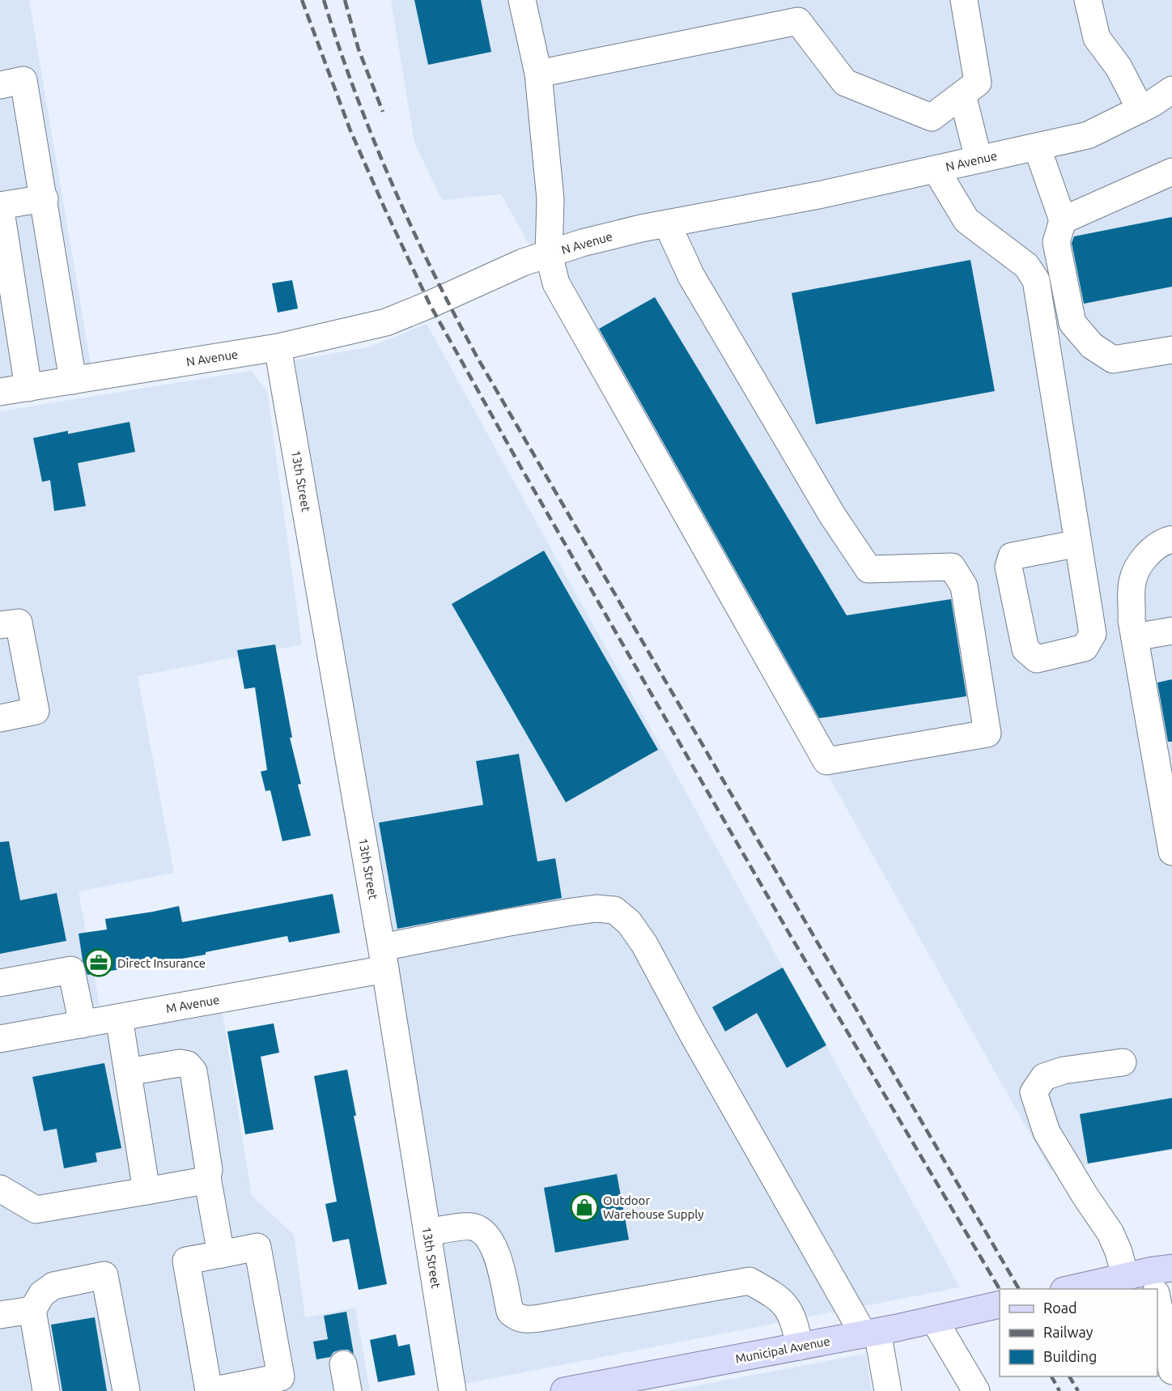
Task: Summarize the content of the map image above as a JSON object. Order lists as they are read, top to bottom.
{
  "streets": {
    "main road": ["Municipal Avenue"],
    "street": ["N Avenue", "13th Street", "M Avenue"]
  },
  "crossings": [
    ["N Avenue", "13th Street"],
    ["13th Street", "M Avenue"],
    ["M Avenue", "Municipal Avenue"]
  ],
  "places": {
    "office": ["Direct Insurance"],
    "shop": ["Outdoor Warehouse Supply"]
  },
  "legend": ["Road", "Railway", "Building"]
}
